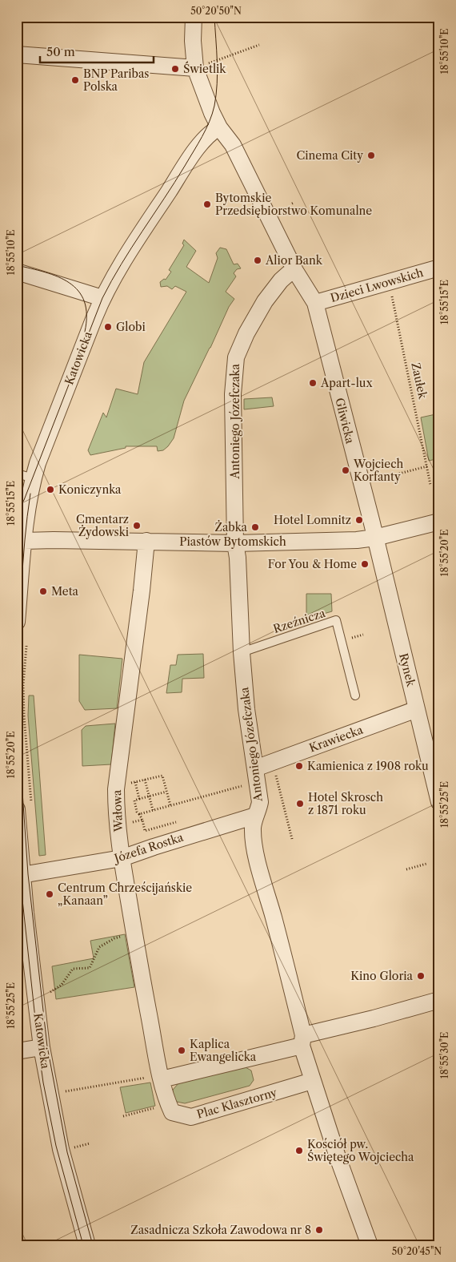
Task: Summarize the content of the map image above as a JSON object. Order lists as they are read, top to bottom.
{
  "streets": {
    "street": [
      "Dzieci Lwowskich",
      "Katowicka",
      "Gliwicka",
      "Antoniego Józefczaka",
      "Piastów Bytomskich",
      "Rynek",
      "Krawiecka",
      "Wałowa",
      "Józefa Rostka",
      "Plac Klasztorny"
    ],
    "lane": ["Rzeźnicza"],
    "path": ["Zaułek"]
  },
  "crossings": [
    ["Dzieci Lwowskich", "Zaułek"],
    ["Dzieci Lwowskich", "Gliwicka"],
    ["Katowicka", "Gliwicka"],
    ["Katowicka", "Piastów Bytomskich"],
    ["Katowicka", "Józefa Rostka"],
    ["Gliwicka", "Antoniego Józefczaka"],
    ["Gliwicka", "Piastów Bytomskich"],
    ["Gliwicka", "Rynek"],
    ["Antoniego Józefczaka", "Piastów Bytomskich"],
    ["Antoniego Józefczaka", "Rzeźnicza"],
    ["Antoniego Józefczaka", "Krawiecka"],
    ["Antoniego Józefczaka", "Józefa Rostka"],
    ["Antoniego Józefczaka", "Plac Klasztorny"],
    ["Piastów Bytomskich", "Rynek"],
    ["Piastów Bytomskich", "Wałowa"],
    ["Rynek", "Krawiecka"],
    ["Wałowa", "Józefa Rostka"],
    ["Wałowa", "Plac Klasztorny"]
  ],
  "places": [
    "Świetlik",
    "BNP Paribas Polska",
    "Cinema City",
    "Bytomskie Przedsiębiorstwo Komunalne",
    "Alior Bank",
    "Globi",
    "Apart-lux",
    "Wojciech Korfanty",
    "Koniczynka",
    "Hotel Lomnitz",
    "Cmentarz Żydowski",
    "Żabka",
    "For You & Home",
    "Meta",
    "Kamienica z 1908 roku",
    "Hotel Skrosch z 1871 roku",
    "Centrum Chrześcijańskie „Kanaan”",
    "Kino Gloria",
    "Kaplica Ewangelicka",
    "Kościół pw. Świętego Wojciecha",
    "Zasadnicza Szkoła Zawodowa nr 8"
  ],
  "scale_bar": "50 m",
  "coordinates": [
    "50°20'50\"N",
    "18°55'10\"E",
    "18°55'15\"E",
    "18°55'20\"E",
    "18°55'25\"E",
    "18°55'30\"E",
    "50°20'45\"N"
  ]
}
